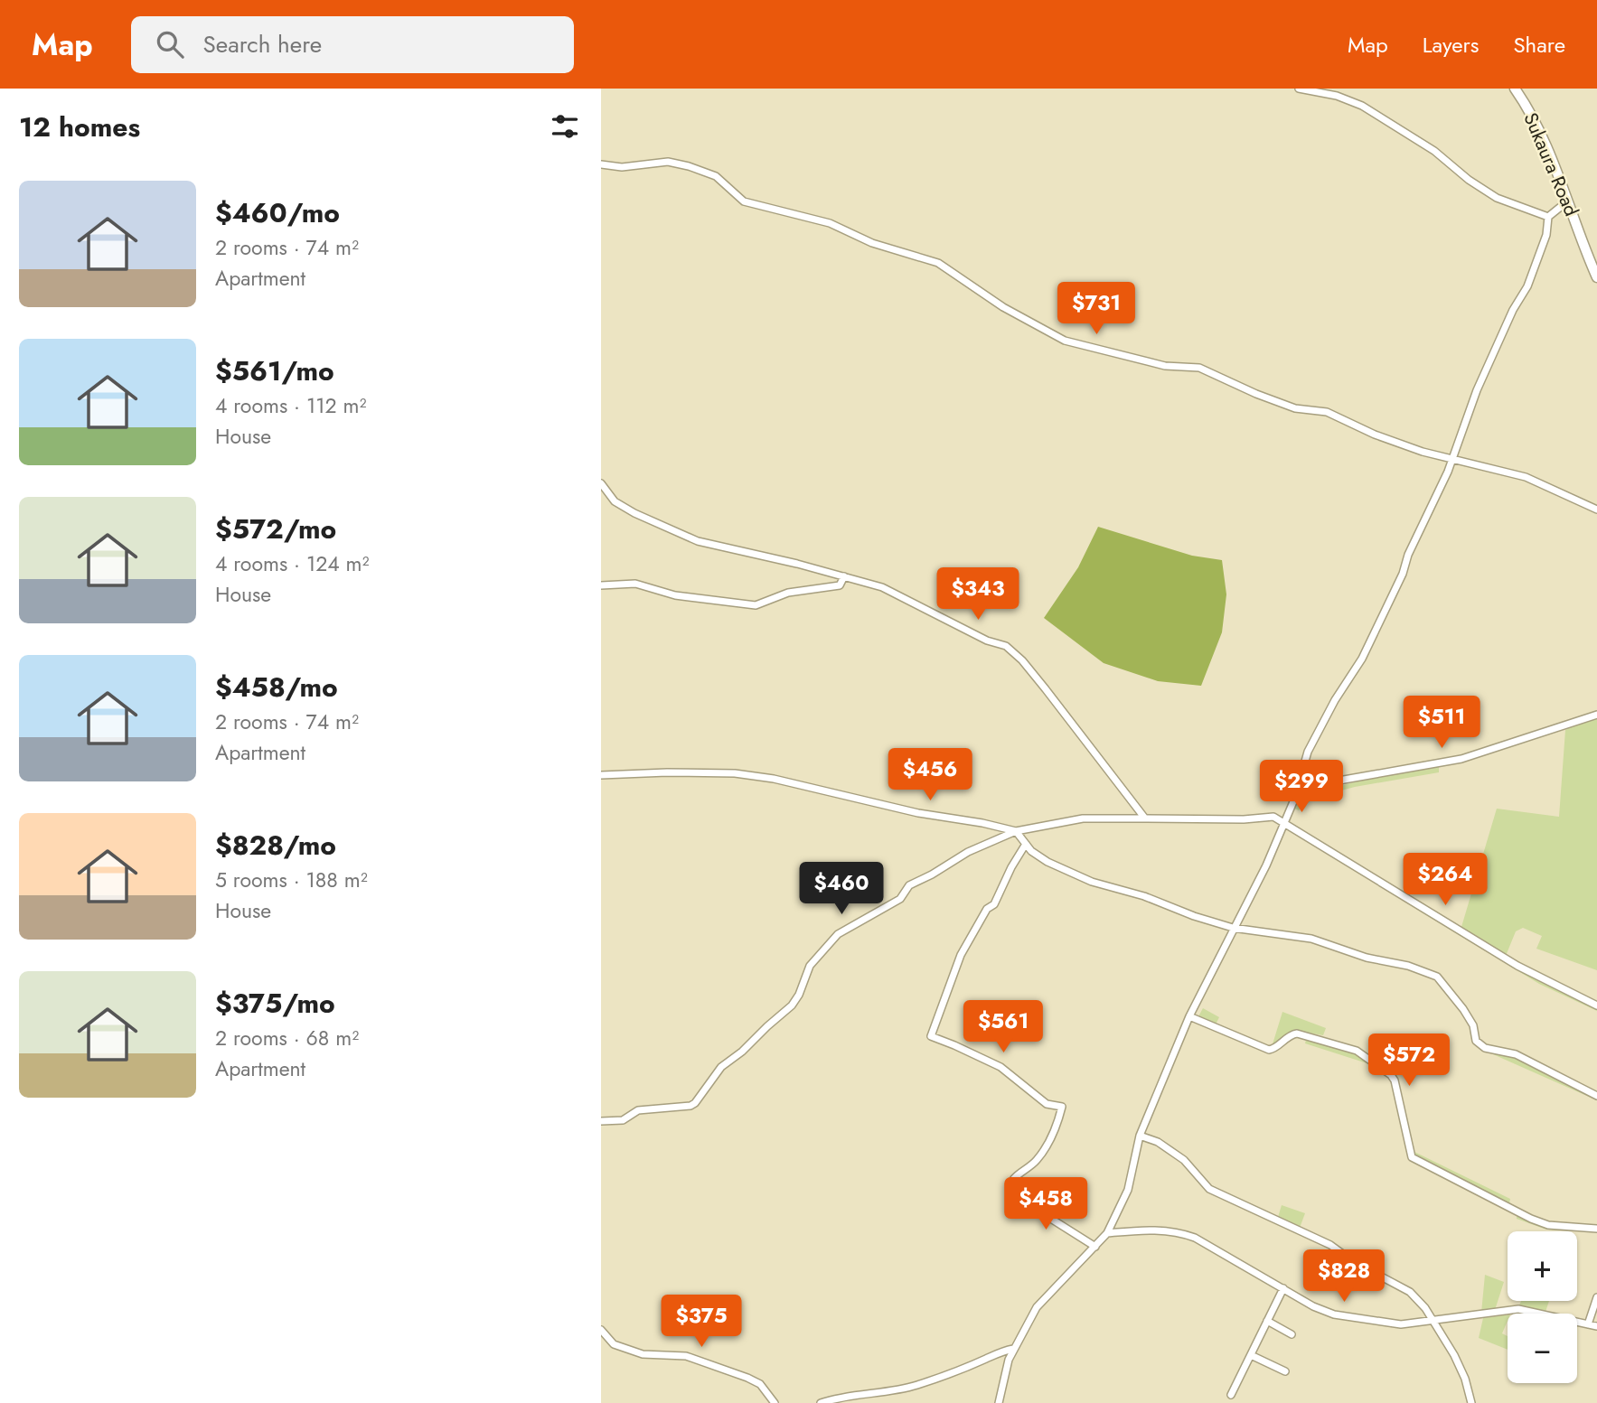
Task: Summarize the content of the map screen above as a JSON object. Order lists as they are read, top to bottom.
{
  "streets": {
    "street": ["Sukaura Road"]
  },
  "page": {
    "header": "Map",
    "search": "Search here",
    "nav": ["Map", "Layers", "Share"],
    "heading": "12 homes",
    "list": [
      {
        "name": "$460/mo",
        "note": "2 rooms · 74 m² · Apartment"
      },
      {
        "name": "$561/mo",
        "note": "4 rooms · 112 m² · House"
      },
      {
        "name": "$572/mo",
        "note": "4 rooms · 124 m² · House"
      },
      {
        "name": "$458/mo",
        "note": "2 rooms · 74 m² · Apartment"
      },
      {
        "name": "$828/mo",
        "note": "5 rooms · 188 m² · House"
      },
      {
        "name": "$375/mo",
        "note": "2 rooms · 68 m² · Apartment"
      }
    ],
    "price": [
      "$731",
      "$343",
      "$511",
      "$456",
      "$299",
      "$264",
      "$460",
      "$561",
      "$572",
      "$458",
      "$828",
      "$375"
    ],
    "map_buttons": ["+", "−"]
  }
}
